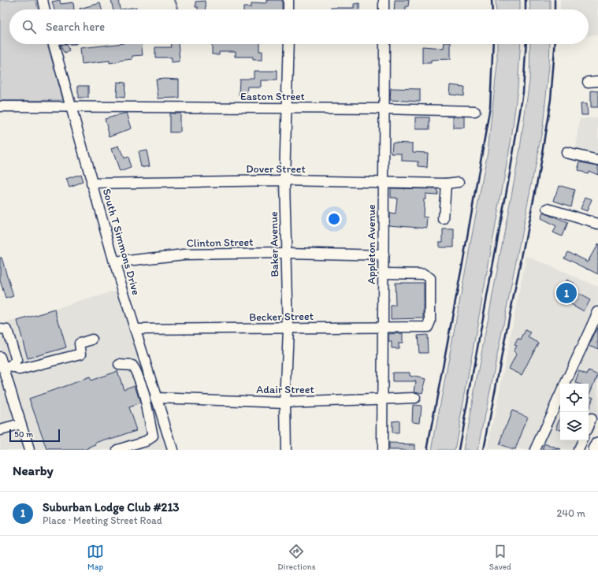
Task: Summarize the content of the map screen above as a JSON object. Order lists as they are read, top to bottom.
{
  "streets": {
    "street": [
      "Easton Street",
      "Dover Street",
      "South T Simmons Drive",
      "Clinton Street",
      "Baker Avenue",
      "Appleton Avenue",
      "Becker Street",
      "Adair Street"
    ]
  },
  "crossings": [
    ["Easton Street", "South T Simmons Drive"],
    ["Easton Street", "Baker Avenue"],
    ["Easton Street", "Appleton Avenue"],
    ["Dover Street", "South T Simmons Drive"],
    ["Dover Street", "Baker Avenue"],
    ["Dover Street", "Appleton Avenue"],
    ["South T Simmons Drive", "Clinton Street"],
    ["South T Simmons Drive", "Becker Street"],
    ["South T Simmons Drive", "Adair Street"],
    ["Clinton Street", "Baker Avenue"],
    ["Clinton Street", "Appleton Avenue"],
    ["Baker Avenue", "Becker Street"],
    ["Baker Avenue", "Adair Street"],
    ["Appleton Avenue", "Becker Street"],
    ["Appleton Avenue", "Adair Street"]
  ],
  "scale_bar": "50 m",
  "page": {
    "search": "Search here",
    "pins": "1",
    "scale": "50 m",
    "heading": "Nearby",
    "list": [
      {
        "mark": "1",
        "name": "Suburban Lodge Club #213",
        "note": "Place · Meeting Street Road",
        "value": "240 m"
      }
    ],
    "nav": ["Map", "Directions", "Saved"]
  }
}
